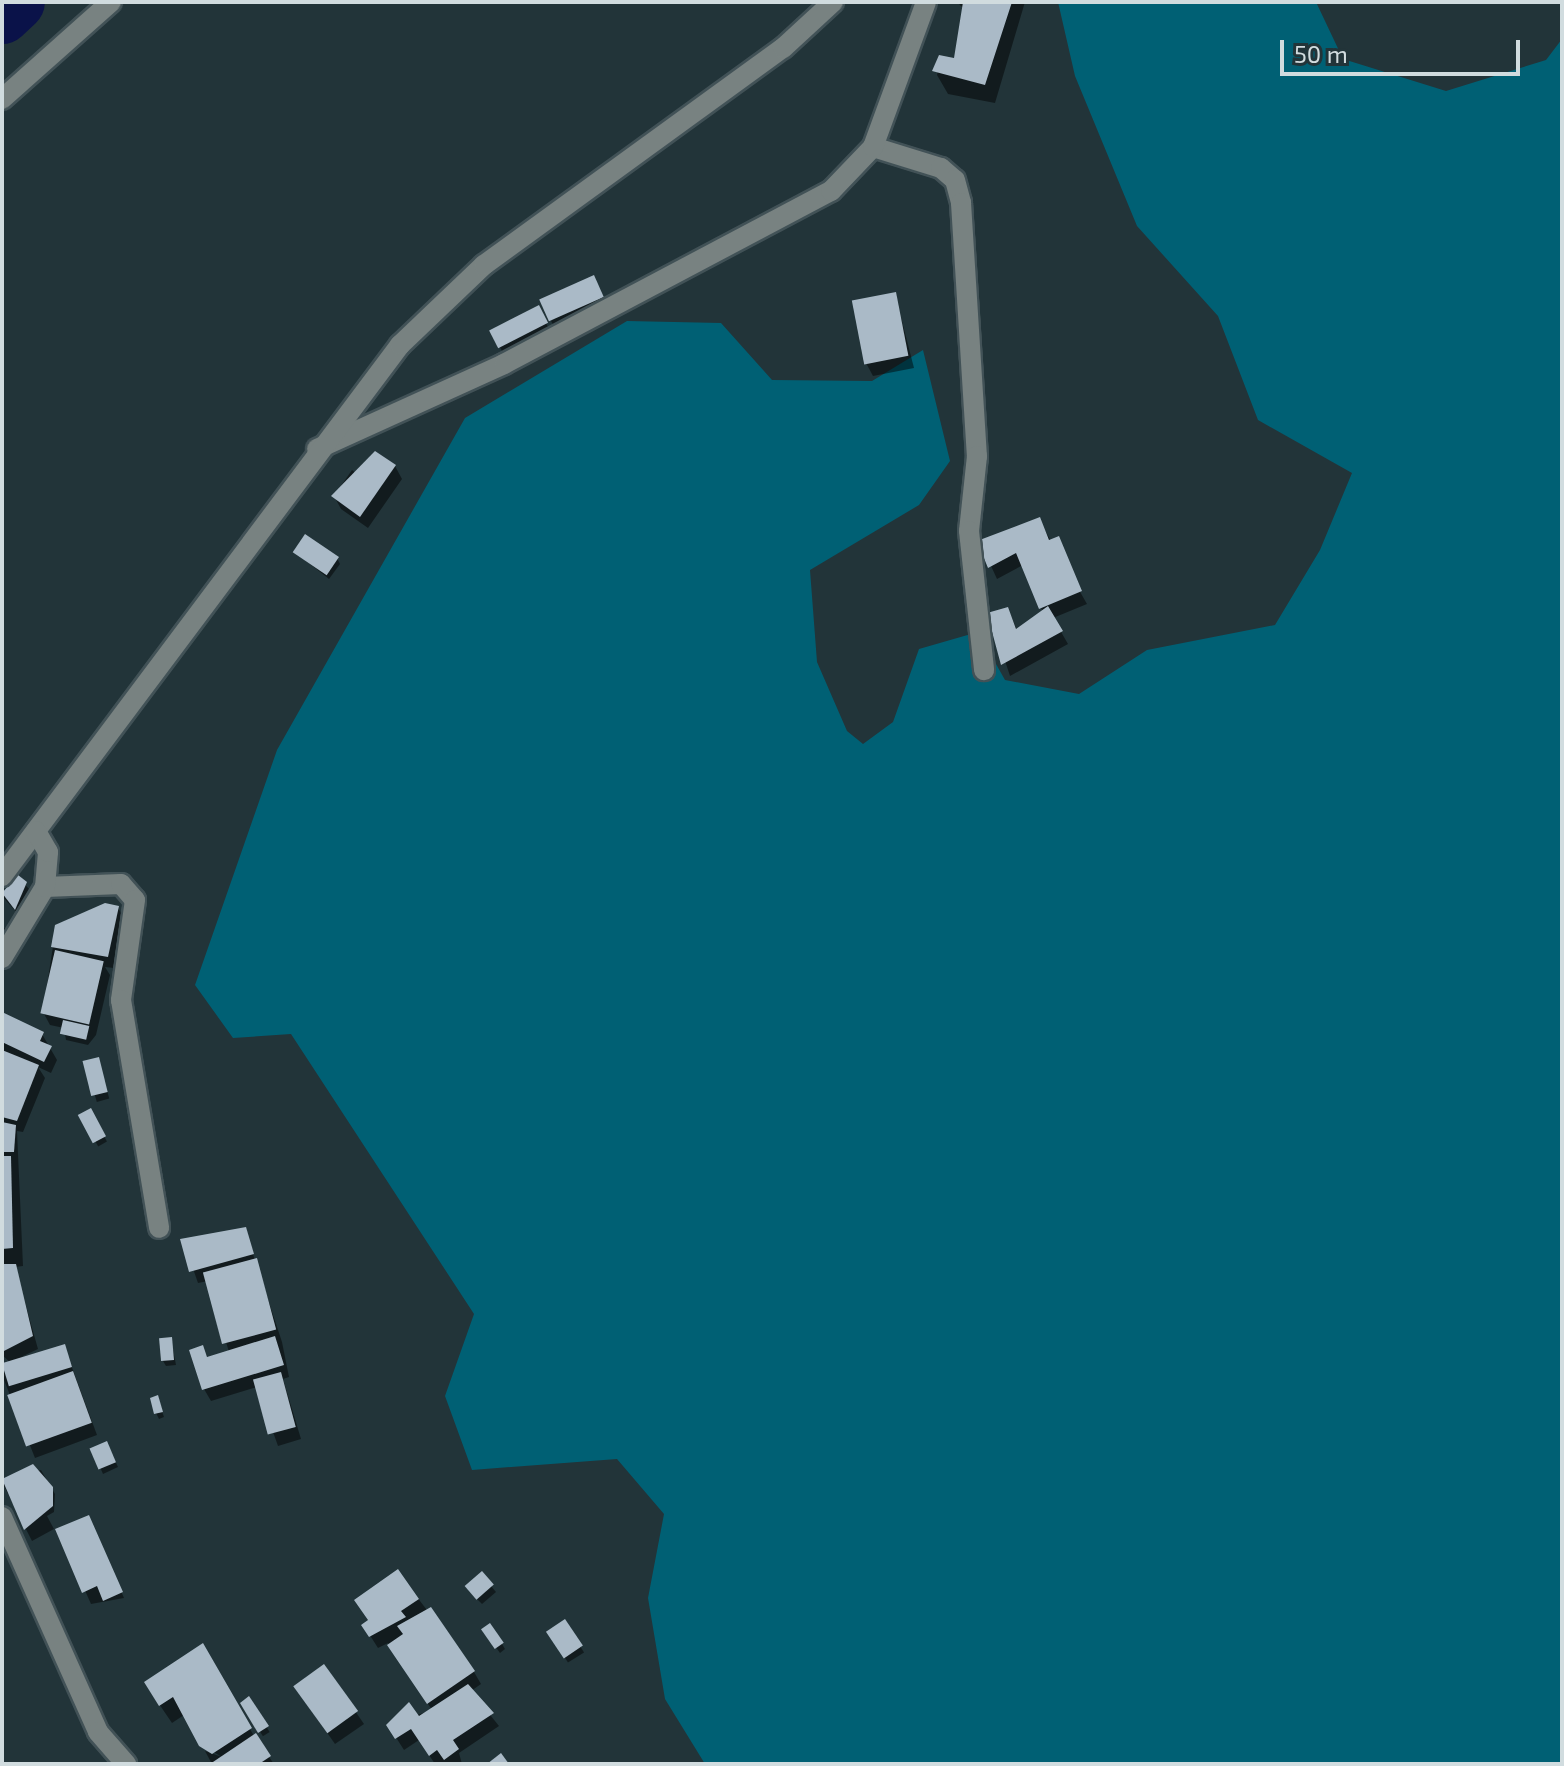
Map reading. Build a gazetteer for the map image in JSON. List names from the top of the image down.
{
  "scale_bar": "50 m"
}
